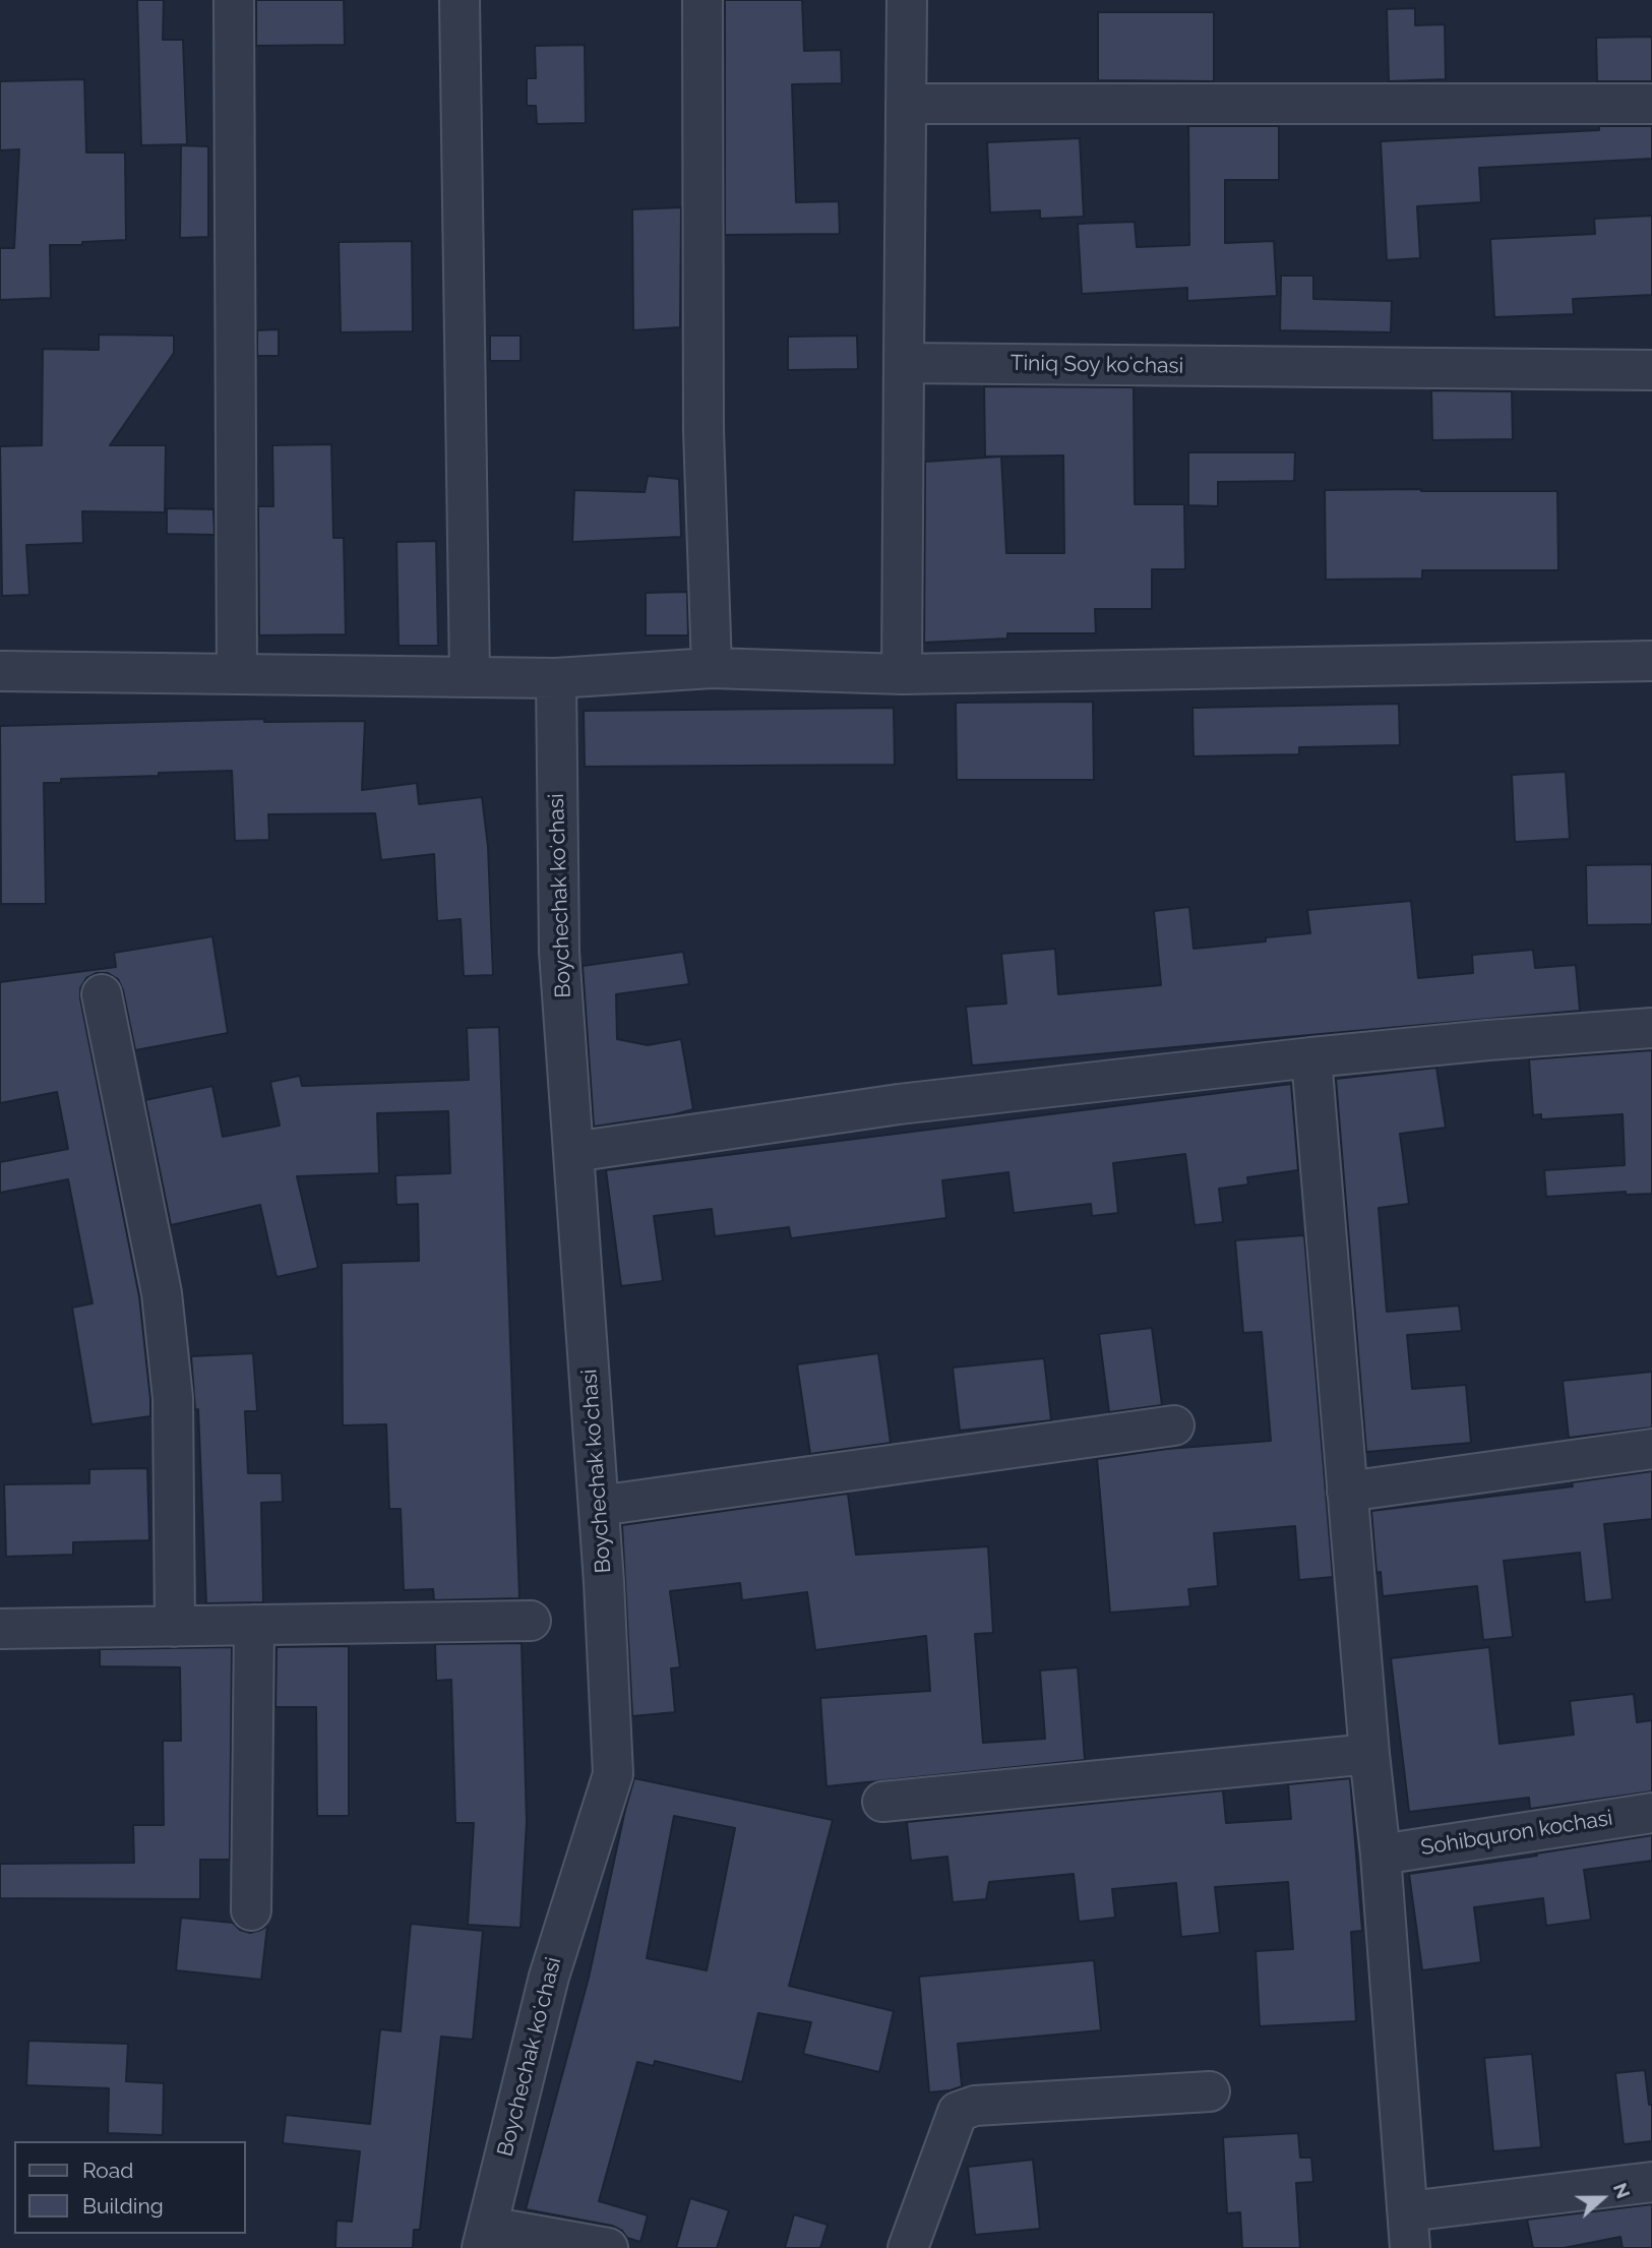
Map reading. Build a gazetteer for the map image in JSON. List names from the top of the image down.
{
  "streets": {
    "street": ["Tiniq Soy koʻchasi", "Boychechak koʻchasi", "Sohibquron kochasi"]
  },
  "legend": ["Road", "Building"],
  "north": "right"
}
